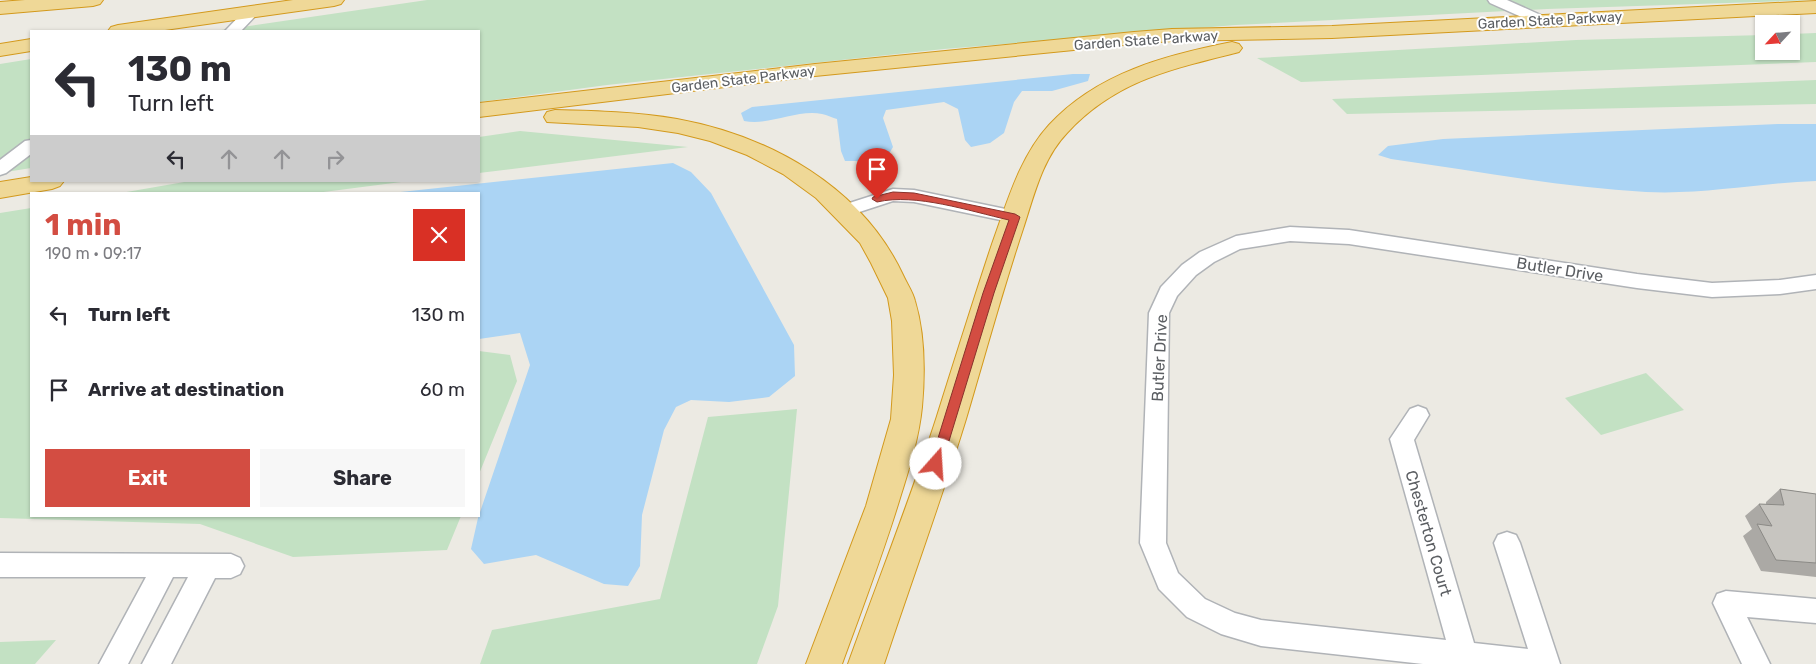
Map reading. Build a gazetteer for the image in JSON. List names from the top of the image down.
{
  "streets": {
    "highway": ["Garden State Parkway"],
    "street": ["Butler Drive", "Chesterton Court"]
  },
  "crossings": [
    ["Butler Drive", "Chesterton Court"]
  ],
  "north": "bottom left",
  "page": {
    "turn": ["130 m", "Turn left"],
    "heading": ["1 min", "190 m · 09:17"],
    "list": [
      {
        "name": "Turn left",
        "value": "130 m"
      },
      {
        "name": "Arrive at destination",
        "value": "60 m"
      }
    ],
    "buttons": ["Exit", "Share"]
  }
}
